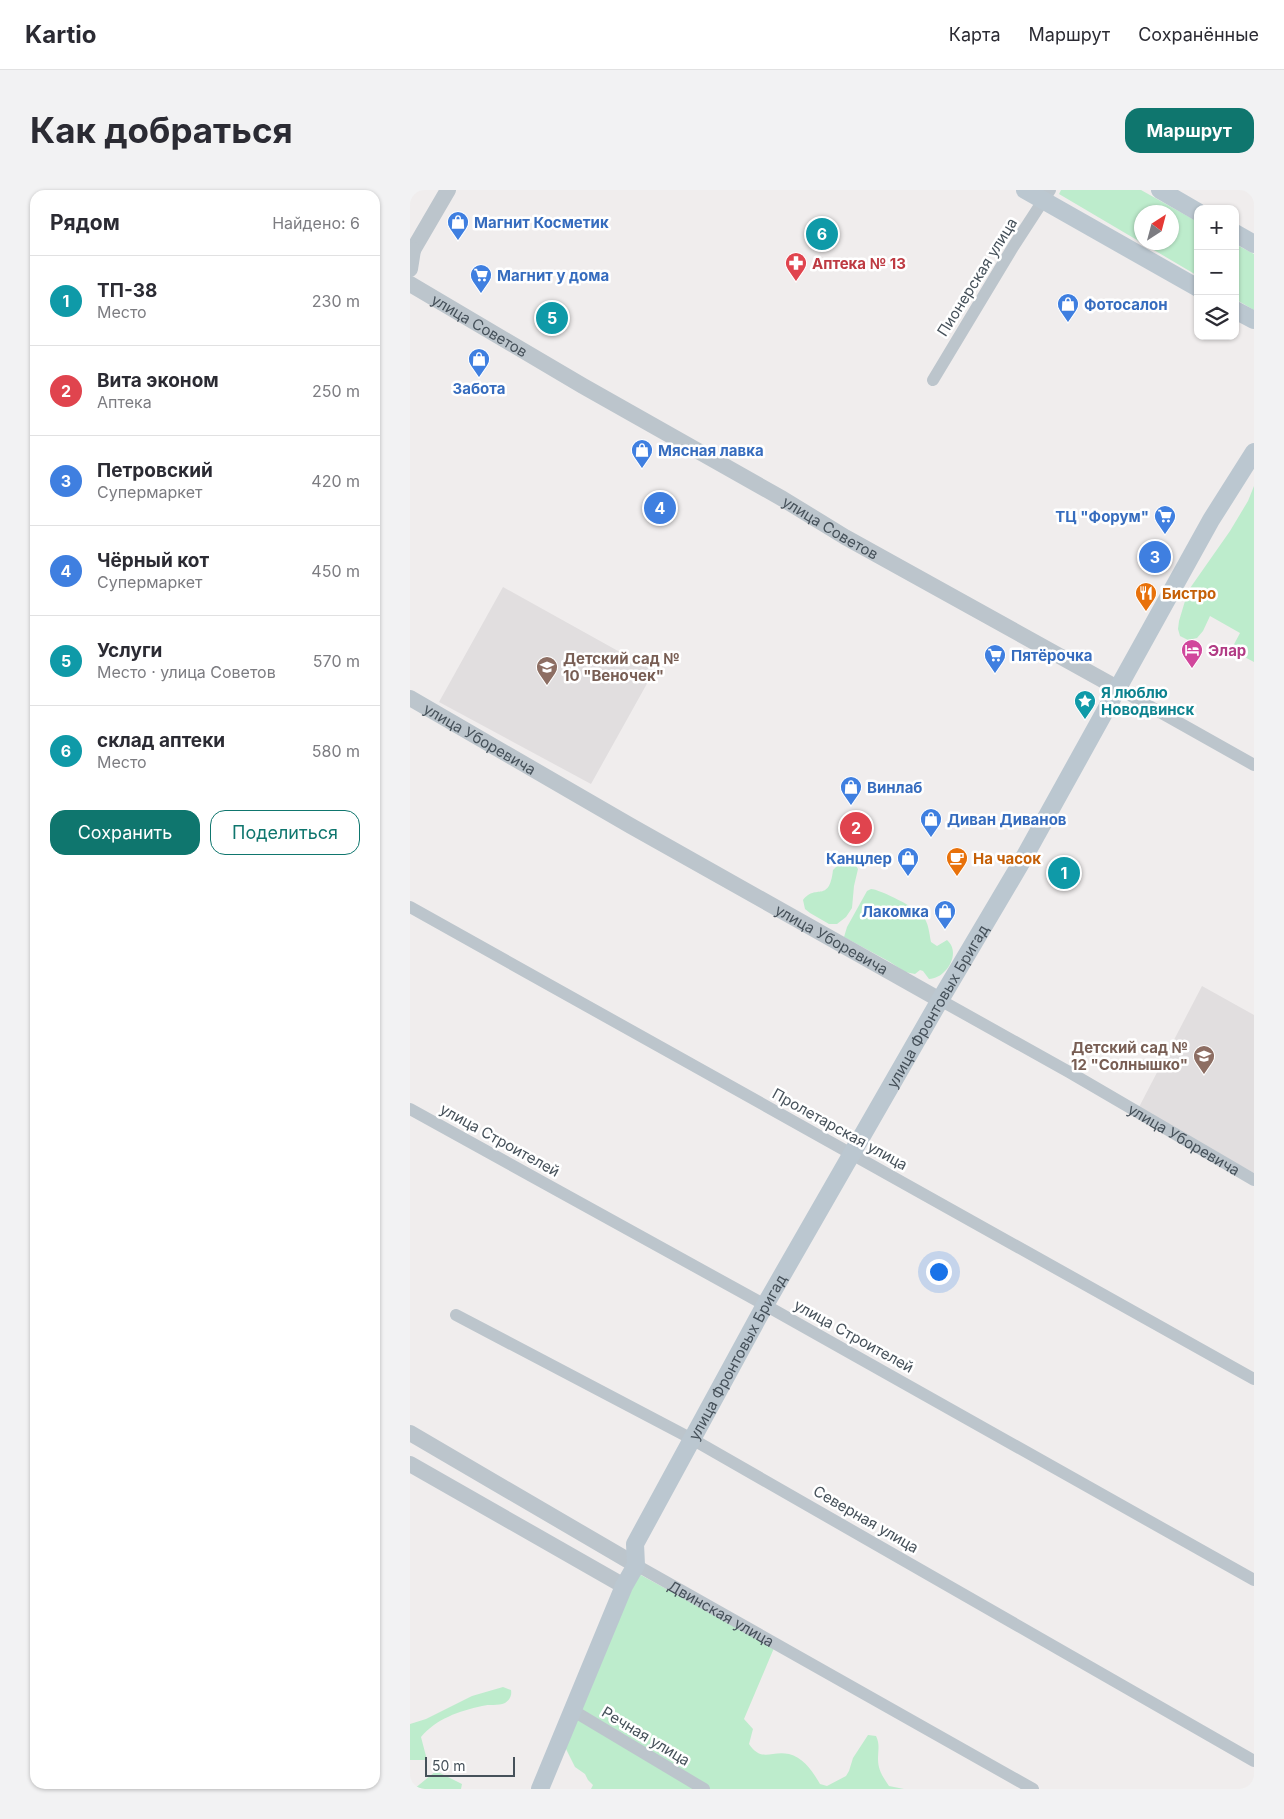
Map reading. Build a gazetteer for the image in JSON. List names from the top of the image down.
{
  "streets": {
    "main road": ["улица Фронтовых Бригад"],
    "street": [
      "Пионерская улица",
      "улица Советов",
      "улица Уборевича",
      "Пролетарская улица",
      "улица Строителей",
      "Северная улица",
      "Двинская улица",
      "Речная улица"
    ]
  },
  "crossings": [
    ["улица Советов", "улица Фронтовых Бригад"],
    ["улица Уборевича", "улица Фронтовых Бригад"],
    ["улица Фронтовых Бригад", "Пролетарская улица"],
    ["улица Фронтовых Бригад", "улица Строителей"],
    ["улица Фронтовых Бригад", "Северная улица"],
    ["улица Фронтовых Бригад", "Двинская улица"]
  ],
  "places": {
    "shop": [
      "Магнит Косметик",
      "Фотосалон",
      "Забота",
      "Мясная лавка",
      "Винлаб",
      "Диван Диванов",
      "Канцлер",
      "Лакомка"
    ],
    "pharmacy": ["Аптека № 13"],
    "supermarket": ["Магнит у дома", "ТЦ \"Форум\"", "Пятёрочка"],
    "restaurant": ["Бистро"],
    "hotel": ["Элар"],
    "school or university": ["Детский сад № 10 \"Веночек\"", "Детский сад № 12 \"Солнышко\""],
    "place": ["Я люблю Новодвинск"],
    "cafe": ["На часок"]
  },
  "scale_bar": "50 m",
  "north": "top right",
  "page": {
    "header": "Kartio",
    "nav": ["Карта", "Маршрут", "Сохранённые"],
    "buttons": [
      "Маршрут",
      ["Сохранить", "Поделиться"]
    ],
    "title": "Как добраться",
    "heading": ["Рядом", "Найдено: 6"],
    "map_buttons": ["+", "−"],
    "pins": [
      "6",
      "5",
      "4",
      "3",
      "2",
      "1"
    ],
    "list": [
      {
        "mark": "1",
        "name": "ТП-38",
        "note": "Место",
        "value": "230 m"
      },
      {
        "mark": "2",
        "name": "Вита эконом",
        "note": "Аптека",
        "value": "250 m"
      },
      {
        "mark": "3",
        "name": "Петровский",
        "note": "Супермаркет",
        "value": "420 m"
      },
      {
        "mark": "4",
        "name": "Чёрный кот",
        "note": "Супермаркет",
        "value": "450 m"
      },
      {
        "mark": "5",
        "name": "Услуги",
        "note": "Место · улица Советов",
        "value": "570 m"
      },
      {
        "mark": "6",
        "name": "склад аптеки",
        "note": "Место",
        "value": "580 m"
      }
    ],
    "scale": "50 m"
  }
}
